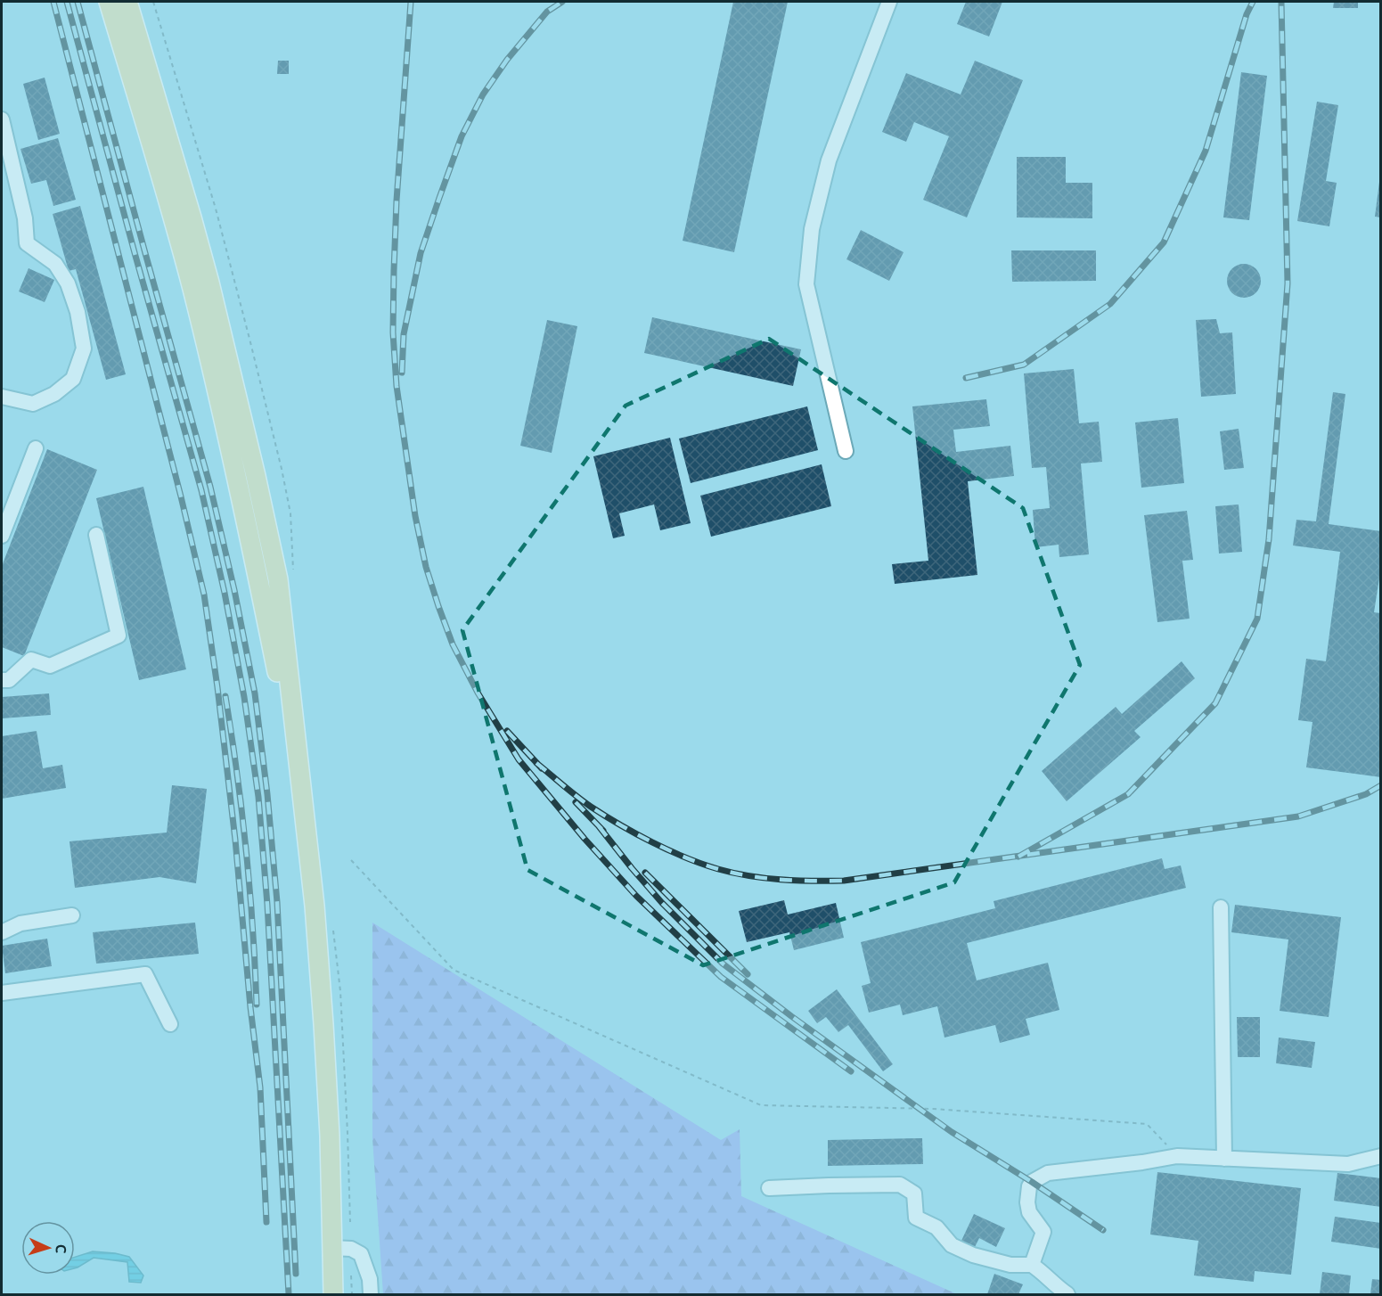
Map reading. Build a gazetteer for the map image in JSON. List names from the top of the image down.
{
  "north": "right"
}
